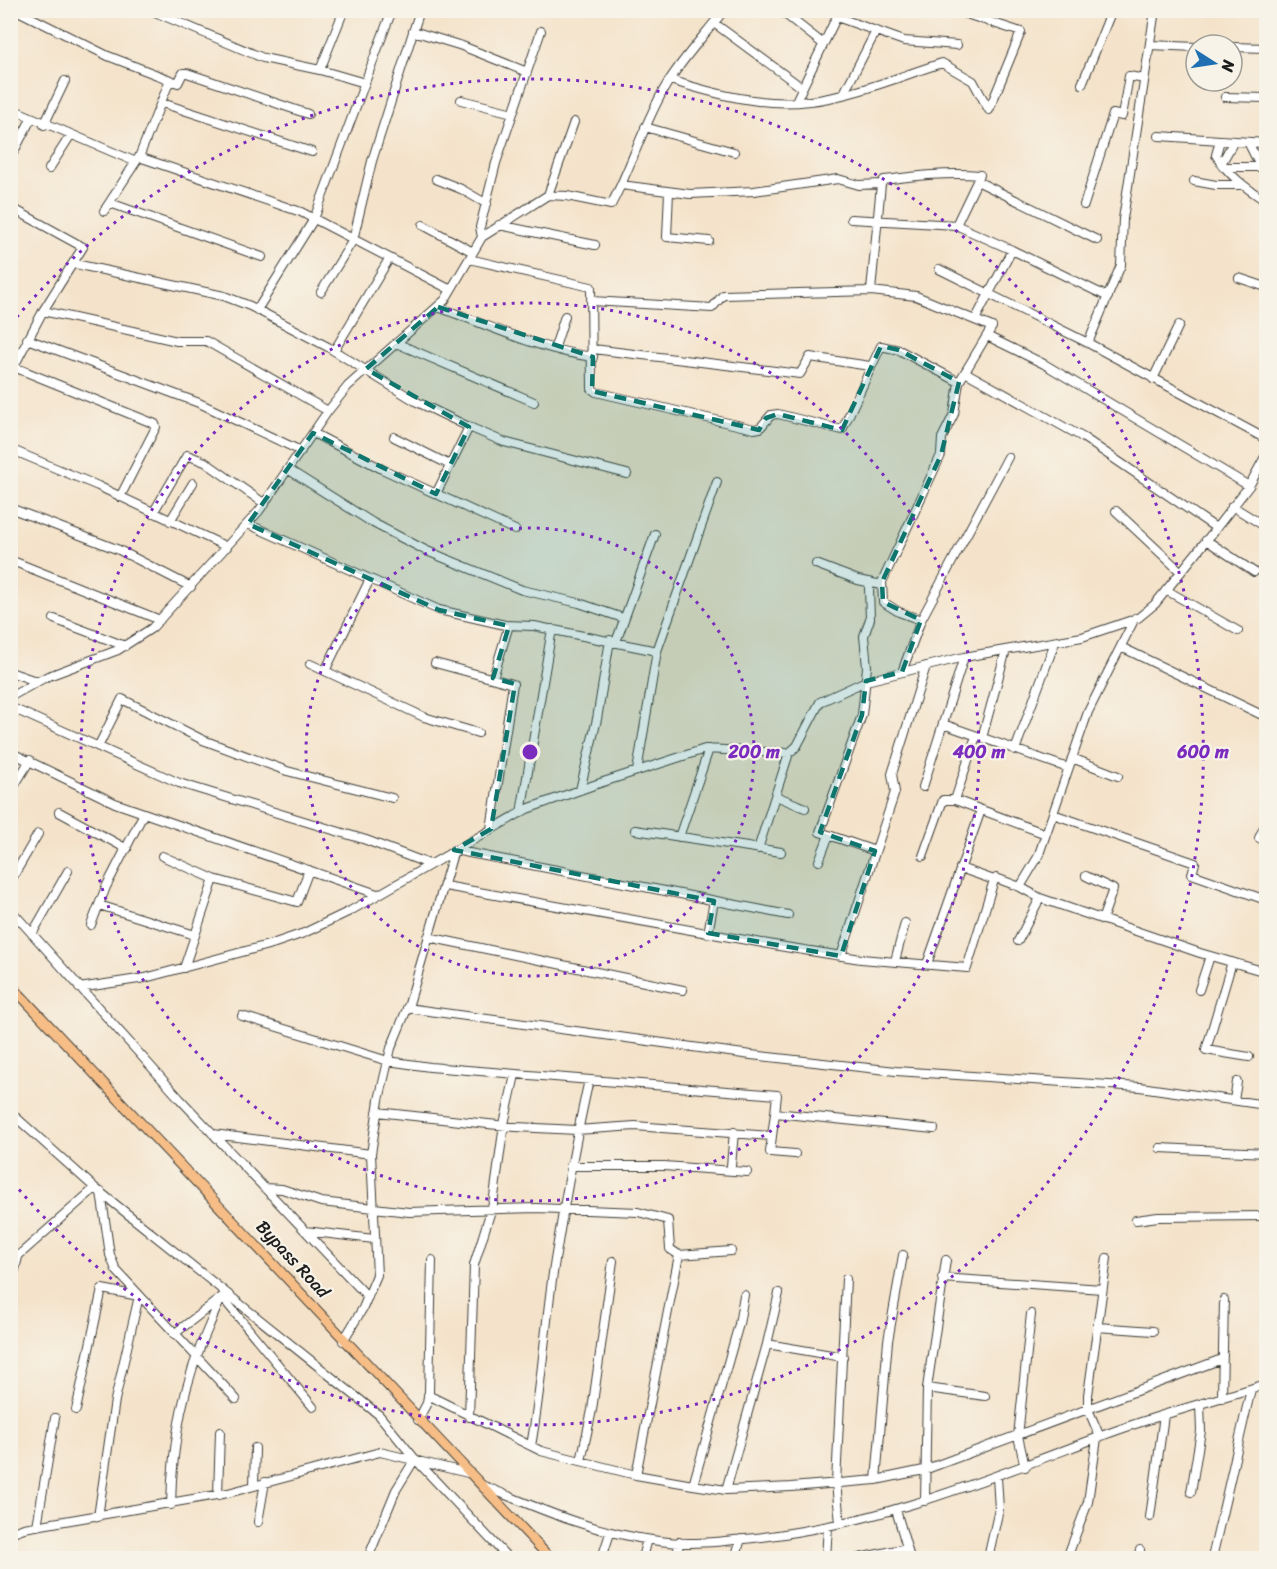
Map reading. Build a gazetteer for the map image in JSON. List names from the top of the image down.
{
  "streets": {
    "main road": ["Bypass Road"]
  },
  "north": "right",
  "rings": ["200 m", "400 m", "600 m"]
}
